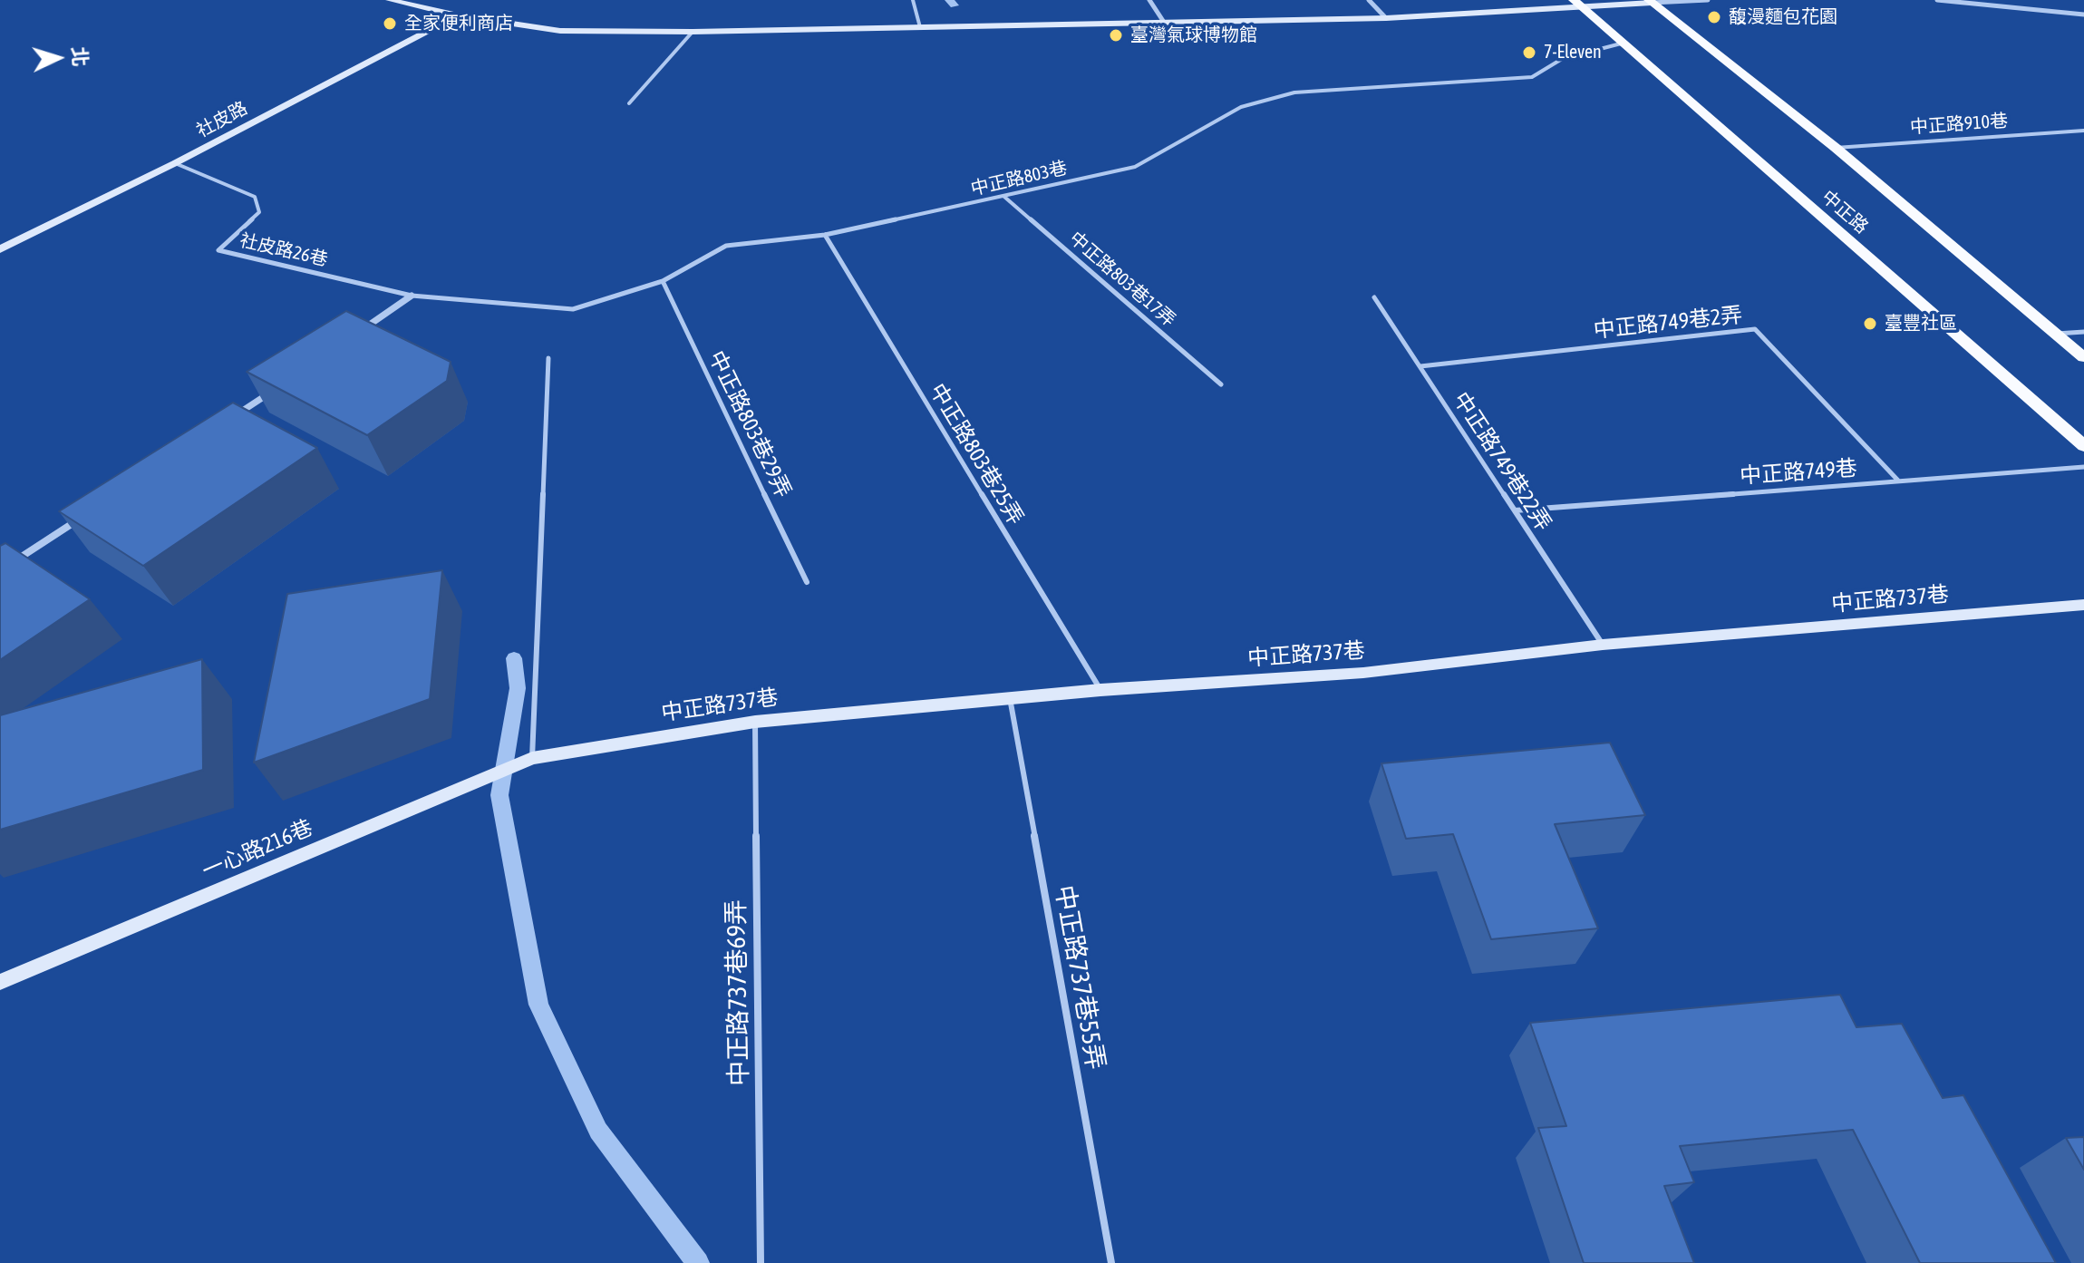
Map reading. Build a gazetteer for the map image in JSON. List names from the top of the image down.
{
  "streets": {
    "main road": ["中正路"],
    "street": ["社皮路", "中正路737巷", "一心路216巷"],
    "lane": [
      "中正路910巷",
      "中正路803巷",
      "社皮路26巷",
      "中正路803巷17弄",
      "中正路749巷2弄",
      "中正路803巷29弄",
      "中正路803巷25弄",
      "中正路749巷22弄",
      "中正路749巷",
      "中正路737巷55弄",
      "中正路737巷69弄"
    ]
  },
  "crossings": [
    ["社皮路", "社皮路26巷"],
    ["中正路910巷", "中正路"],
    ["中正路803巷", "中正路"],
    ["中正路803巷", "社皮路26巷"],
    ["中正路803巷", "中正路803巷17弄"],
    ["中正路803巷", "中正路803巷29弄"],
    ["中正路803巷", "中正路803巷25弄"],
    ["中正路749巷2弄", "中正路749巷22弄"],
    ["中正路749巷2弄", "中正路749巷"],
    ["中正路803巷25弄", "中正路737巷"],
    ["中正路749巷22弄", "中正路749巷"],
    ["中正路749巷22弄", "中正路737巷"],
    ["中正路737巷", "一心路216巷"],
    ["中正路737巷", "中正路737巷55弄"],
    ["中正路737巷", "中正路737巷69弄"]
  ],
  "places": [
    "馥漫麵包花園",
    "全家便利商店",
    "臺灣氣球博物館",
    "7-Eleven",
    "臺豐社區"
  ],
  "north": "right"
}
